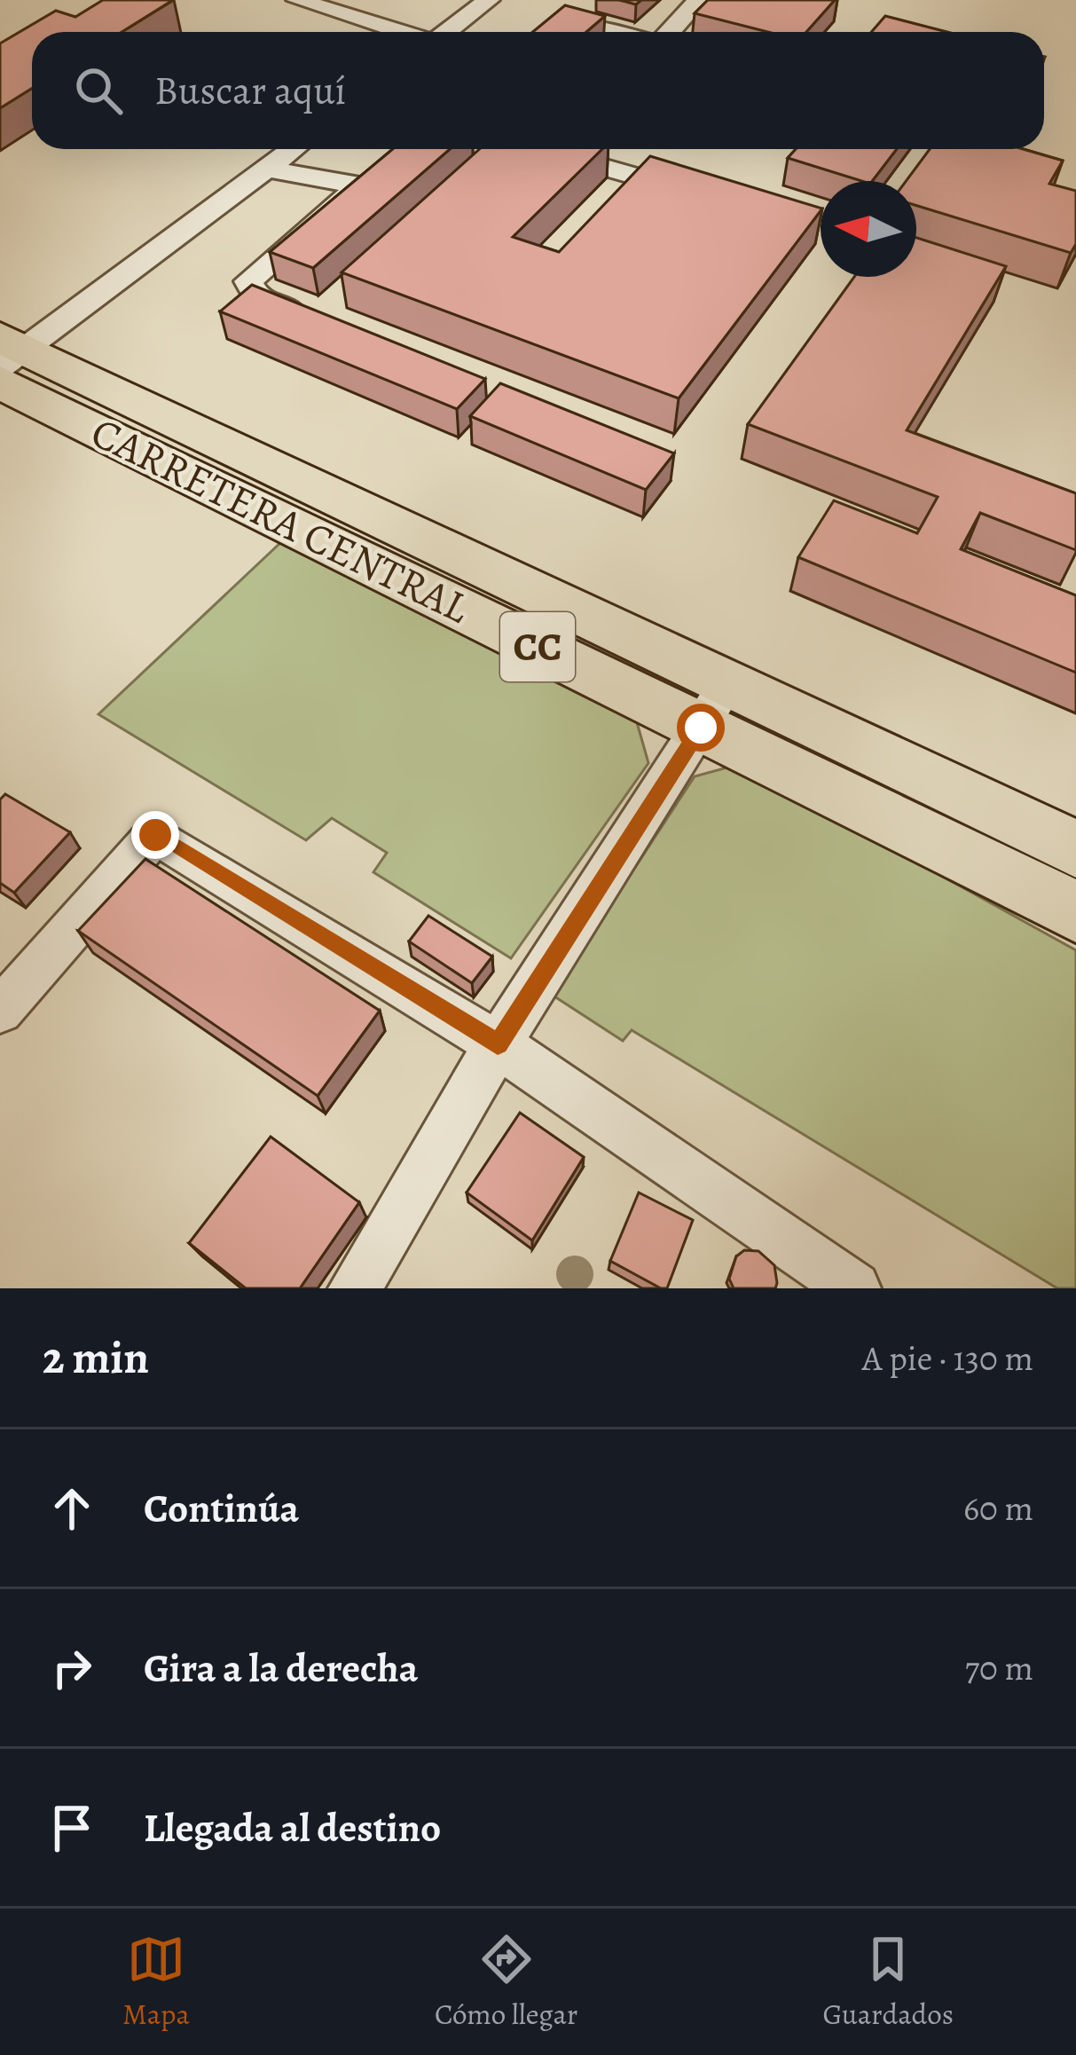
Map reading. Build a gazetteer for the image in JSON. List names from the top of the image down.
{
  "streets": {
    "highway": ["CARRETERA CENTRAL", "CC"]
  },
  "north": "left",
  "page": {
    "search": "Buscar aquí",
    "heading": ["2 min", "A pie · 130 m"],
    "list": [
      ["Continúa", "60 m"],
      ["Gira a la derecha", "70 m"],
      "Llegada al destino"
    ],
    "nav": ["Mapa", "Cómo llegar", "Guardados"]
  }
}
